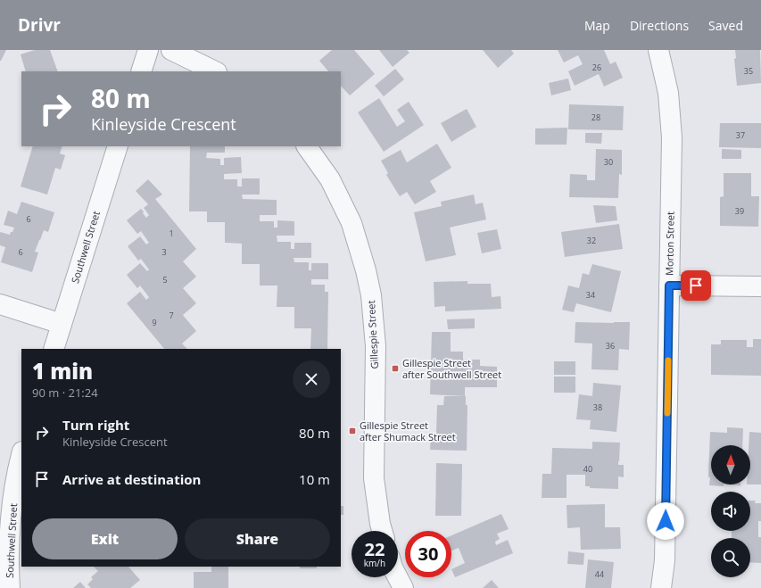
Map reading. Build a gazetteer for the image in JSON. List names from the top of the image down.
{
  "streets": {
    "street": ["Morton Street", "Southwell Street", "Gillespie Street"]
  },
  "places": {
    "transit": ["Gillespie Street after Southwell Street", "Gillespie Street after Shumack Street"]
  },
  "house_numbers": [
    "26",
    "35",
    "28",
    "37",
    "30",
    "39",
    "6",
    "1",
    "32",
    "6",
    "3",
    "5",
    "34",
    "7",
    "9",
    "36",
    "38",
    "40",
    "44"
  ],
  "north": "top",
  "page": {
    "header": "Drivr",
    "nav": ["Map", "Directions", "Saved"],
    "turn": ["80 m", "Kinleyside Crescent"],
    "heading": ["1 min", "90 m · 21:24"],
    "list": [
      {
        "name": "Turn right",
        "note": "Kinleyside Crescent",
        "value": "80 m"
      },
      {
        "name": "Arrive at destination",
        "value": "10 m"
      }
    ],
    "buttons": ["Exit", "Share"],
    "speed": "22 km/h",
    "limit": "30"
  }
}
